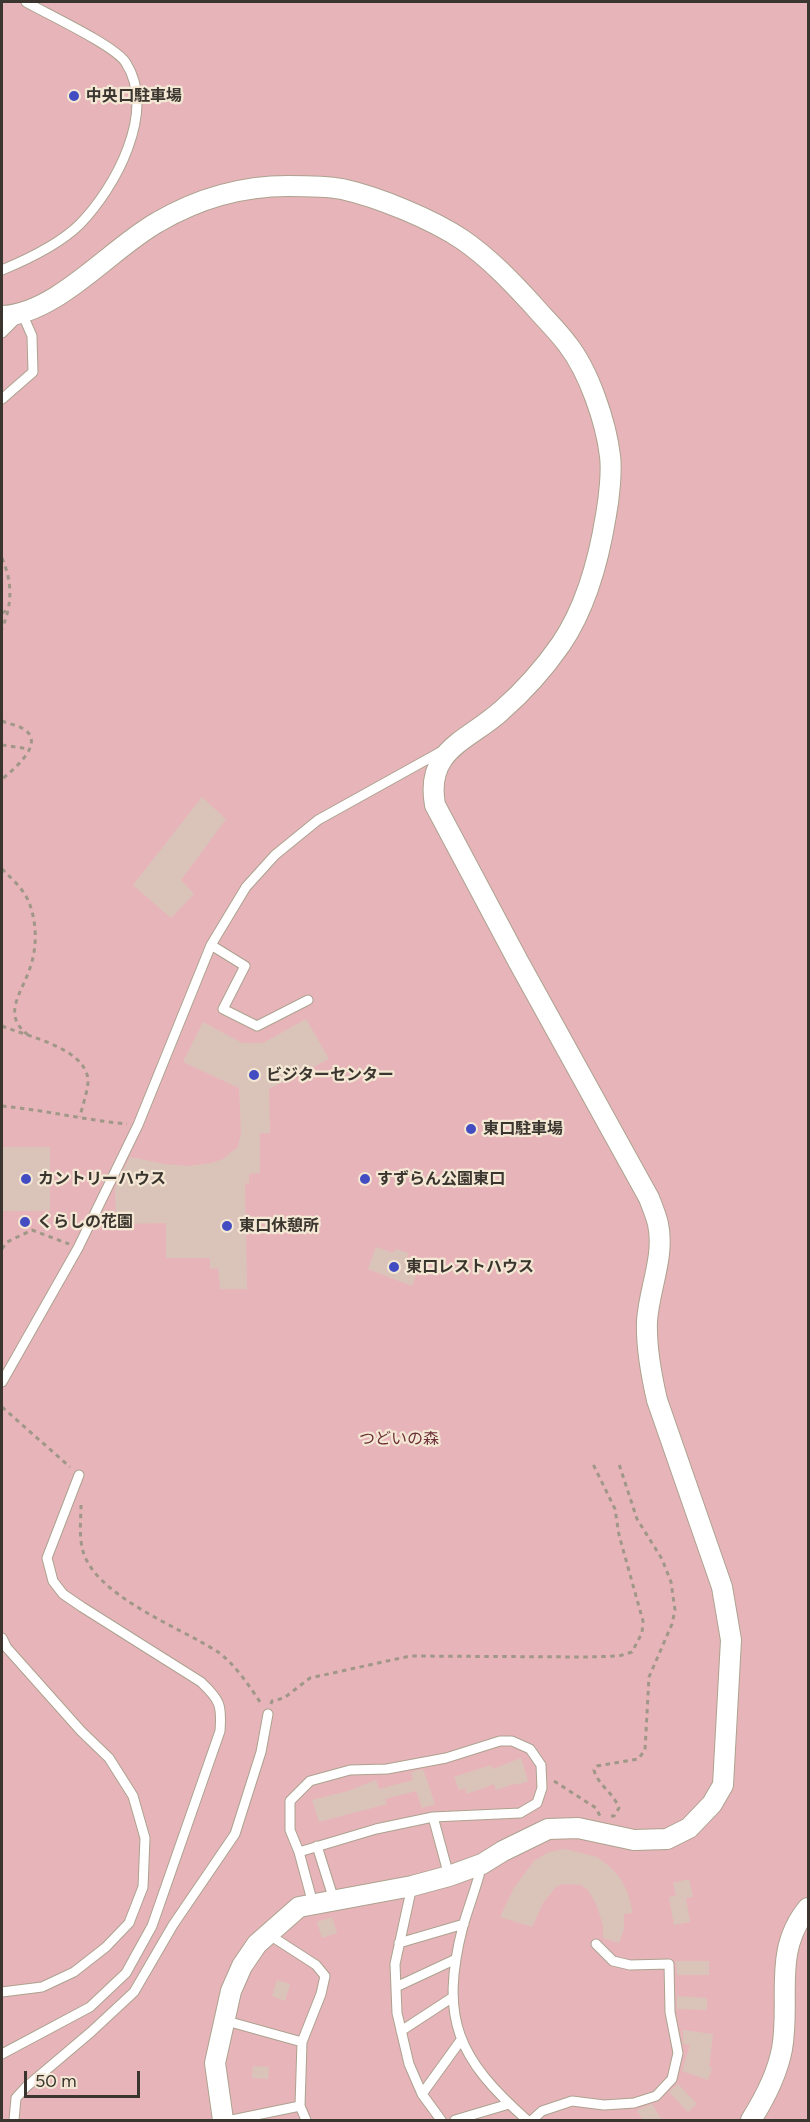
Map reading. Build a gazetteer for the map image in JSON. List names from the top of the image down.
{
  "parks": ["つどいの森"],
  "places": [
    "中央口駐車場",
    "ビジターセンター",
    "東口駐車場",
    "カントリーハウス",
    "すずらん公園東口",
    "くらしの花園",
    "東口休憩所",
    "東口レストハウス"
  ],
  "scale_bar": "50 m"
}
